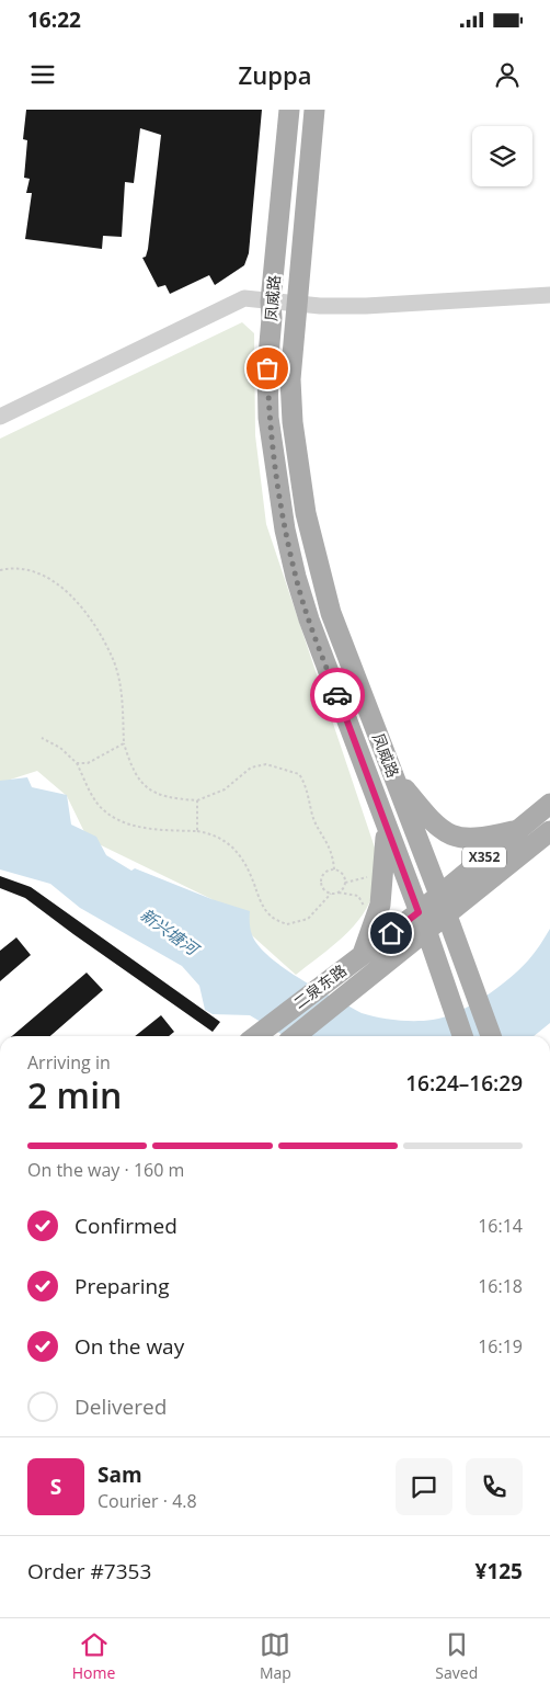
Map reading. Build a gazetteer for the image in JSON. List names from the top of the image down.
{
  "streets": {
    "main road": ["凤威路", "X352", "二泉东路"]
  },
  "crossings": [
    ["凤威路", "X352"],
    ["凤威路", "二泉东路"],
    ["X352", "二泉东路"]
  ],
  "water": ["新兴塘河"],
  "page": {
    "status": "16:22",
    "header": "Zuppa",
    "heading": ["2 min", "Arriving in", "16:24–16:29"],
    "panel": [
      "Sam",
      "Courier · 4.8",
      "Order #7353",
      "¥125"
    ],
    "bar": "On the way · 160 m",
    "list": [
      ["Confirmed", "16:14"],
      ["Preparing", "16:18"],
      ["On the way", "16:19"],
      "Delivered"
    ],
    "round": "S",
    "tabs": ["Home", "Map", "Saved"]
  }
}
